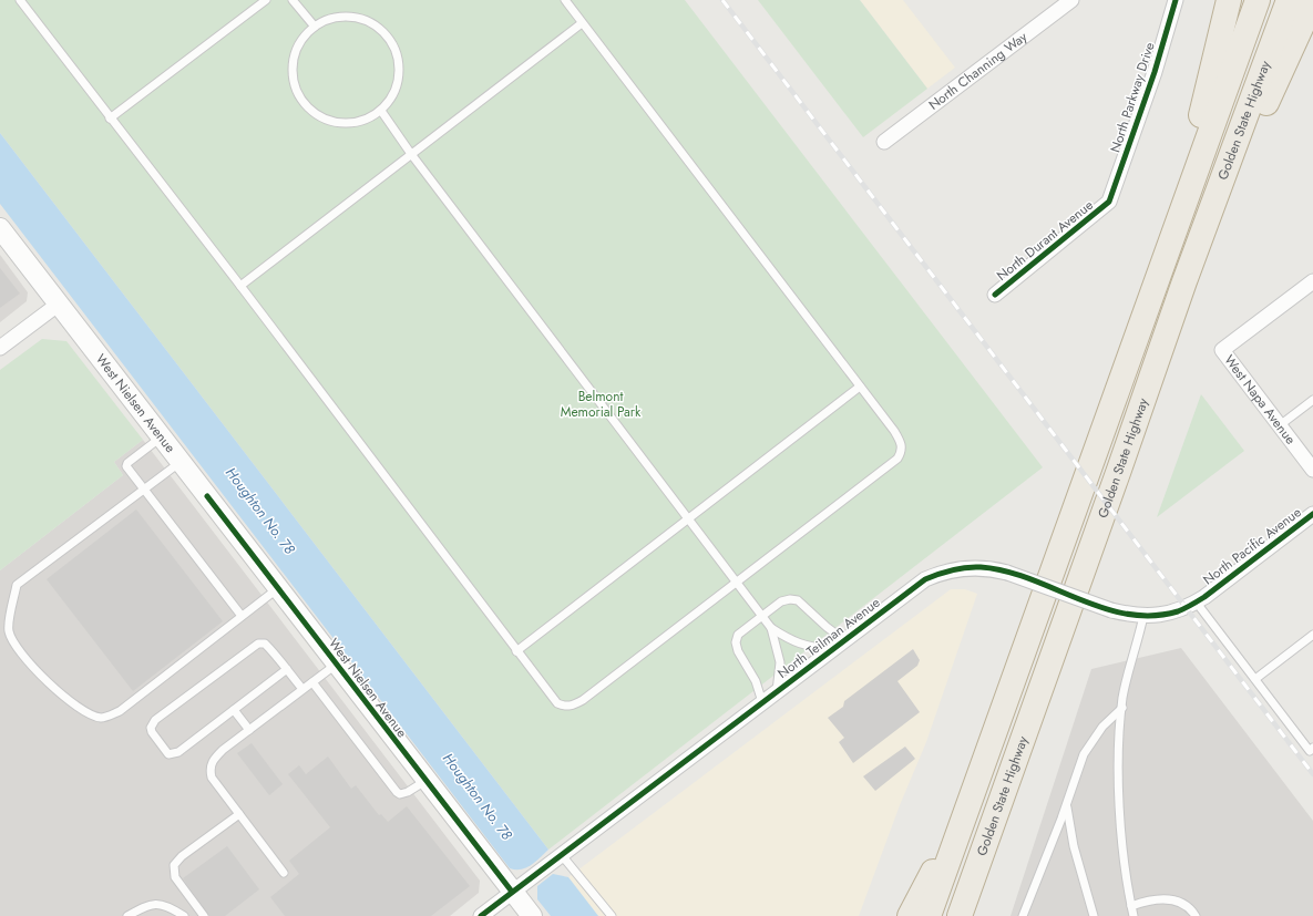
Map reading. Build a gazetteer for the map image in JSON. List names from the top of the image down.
{
  "streets": {
    "highway": ["Golden State Highway"],
    "street": [
      "North Channing Way",
      "North Parkway Drive",
      "North Durant Avenue",
      "West Napa Avenue",
      "West Nielsen Avenue",
      "North Pacific Avenue",
      "North Teilman Avenue"
    ]
  },
  "crossings": [
    ["North Parkway Drive", "North Durant Avenue"],
    ["West Nielsen Avenue", "North Teilman Avenue"],
    ["North Pacific Avenue", "North Teilman Avenue"]
  ],
  "water": ["Houghton No. 78"],
  "parks": ["Belmont Memorial Park"]
}
